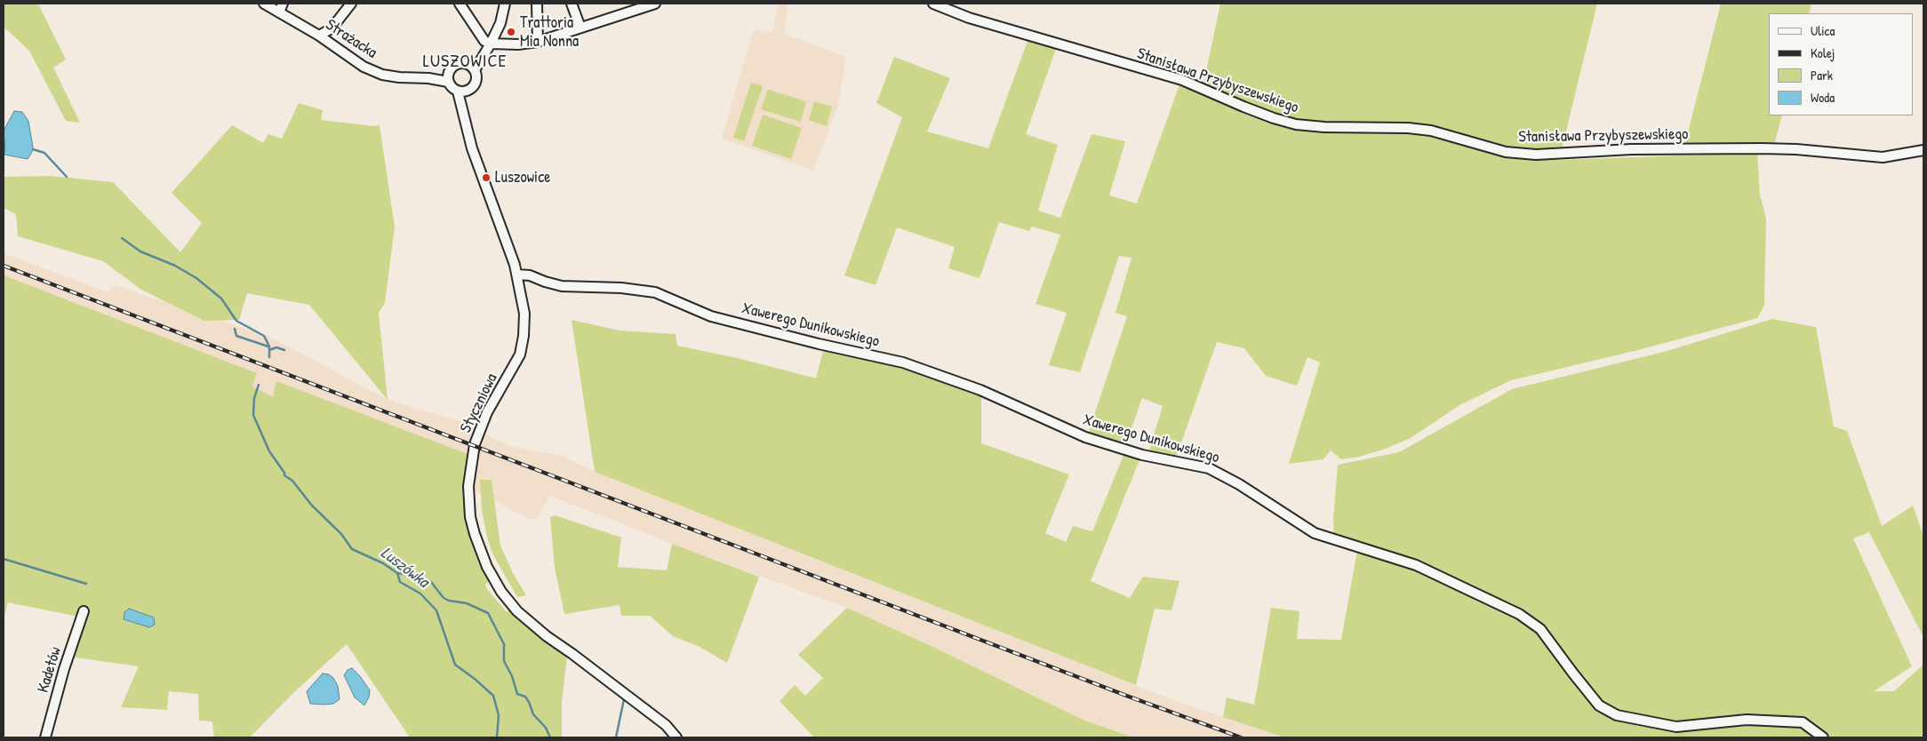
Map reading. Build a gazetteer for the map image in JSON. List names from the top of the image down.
{
  "streets": {
    "street": [
      "Strażacka",
      "Stanisława Przybyszewskiego",
      "Xawerego Dunikowskiego",
      "Styczniowa",
      "Kadetów"
    ]
  },
  "crossings": [
    ["Strażacka", "Styczniowa"],
    ["Xawerego Dunikowskiego", "Styczniowa"]
  ],
  "districts": ["LUSZOWICE"],
  "water": ["Luszówka"],
  "places": ["Trattoria Mia Nonna", "Luszowice"],
  "legend": [
    "Ulica",
    "Kolej",
    "Park",
    "Woda"
  ]
}
